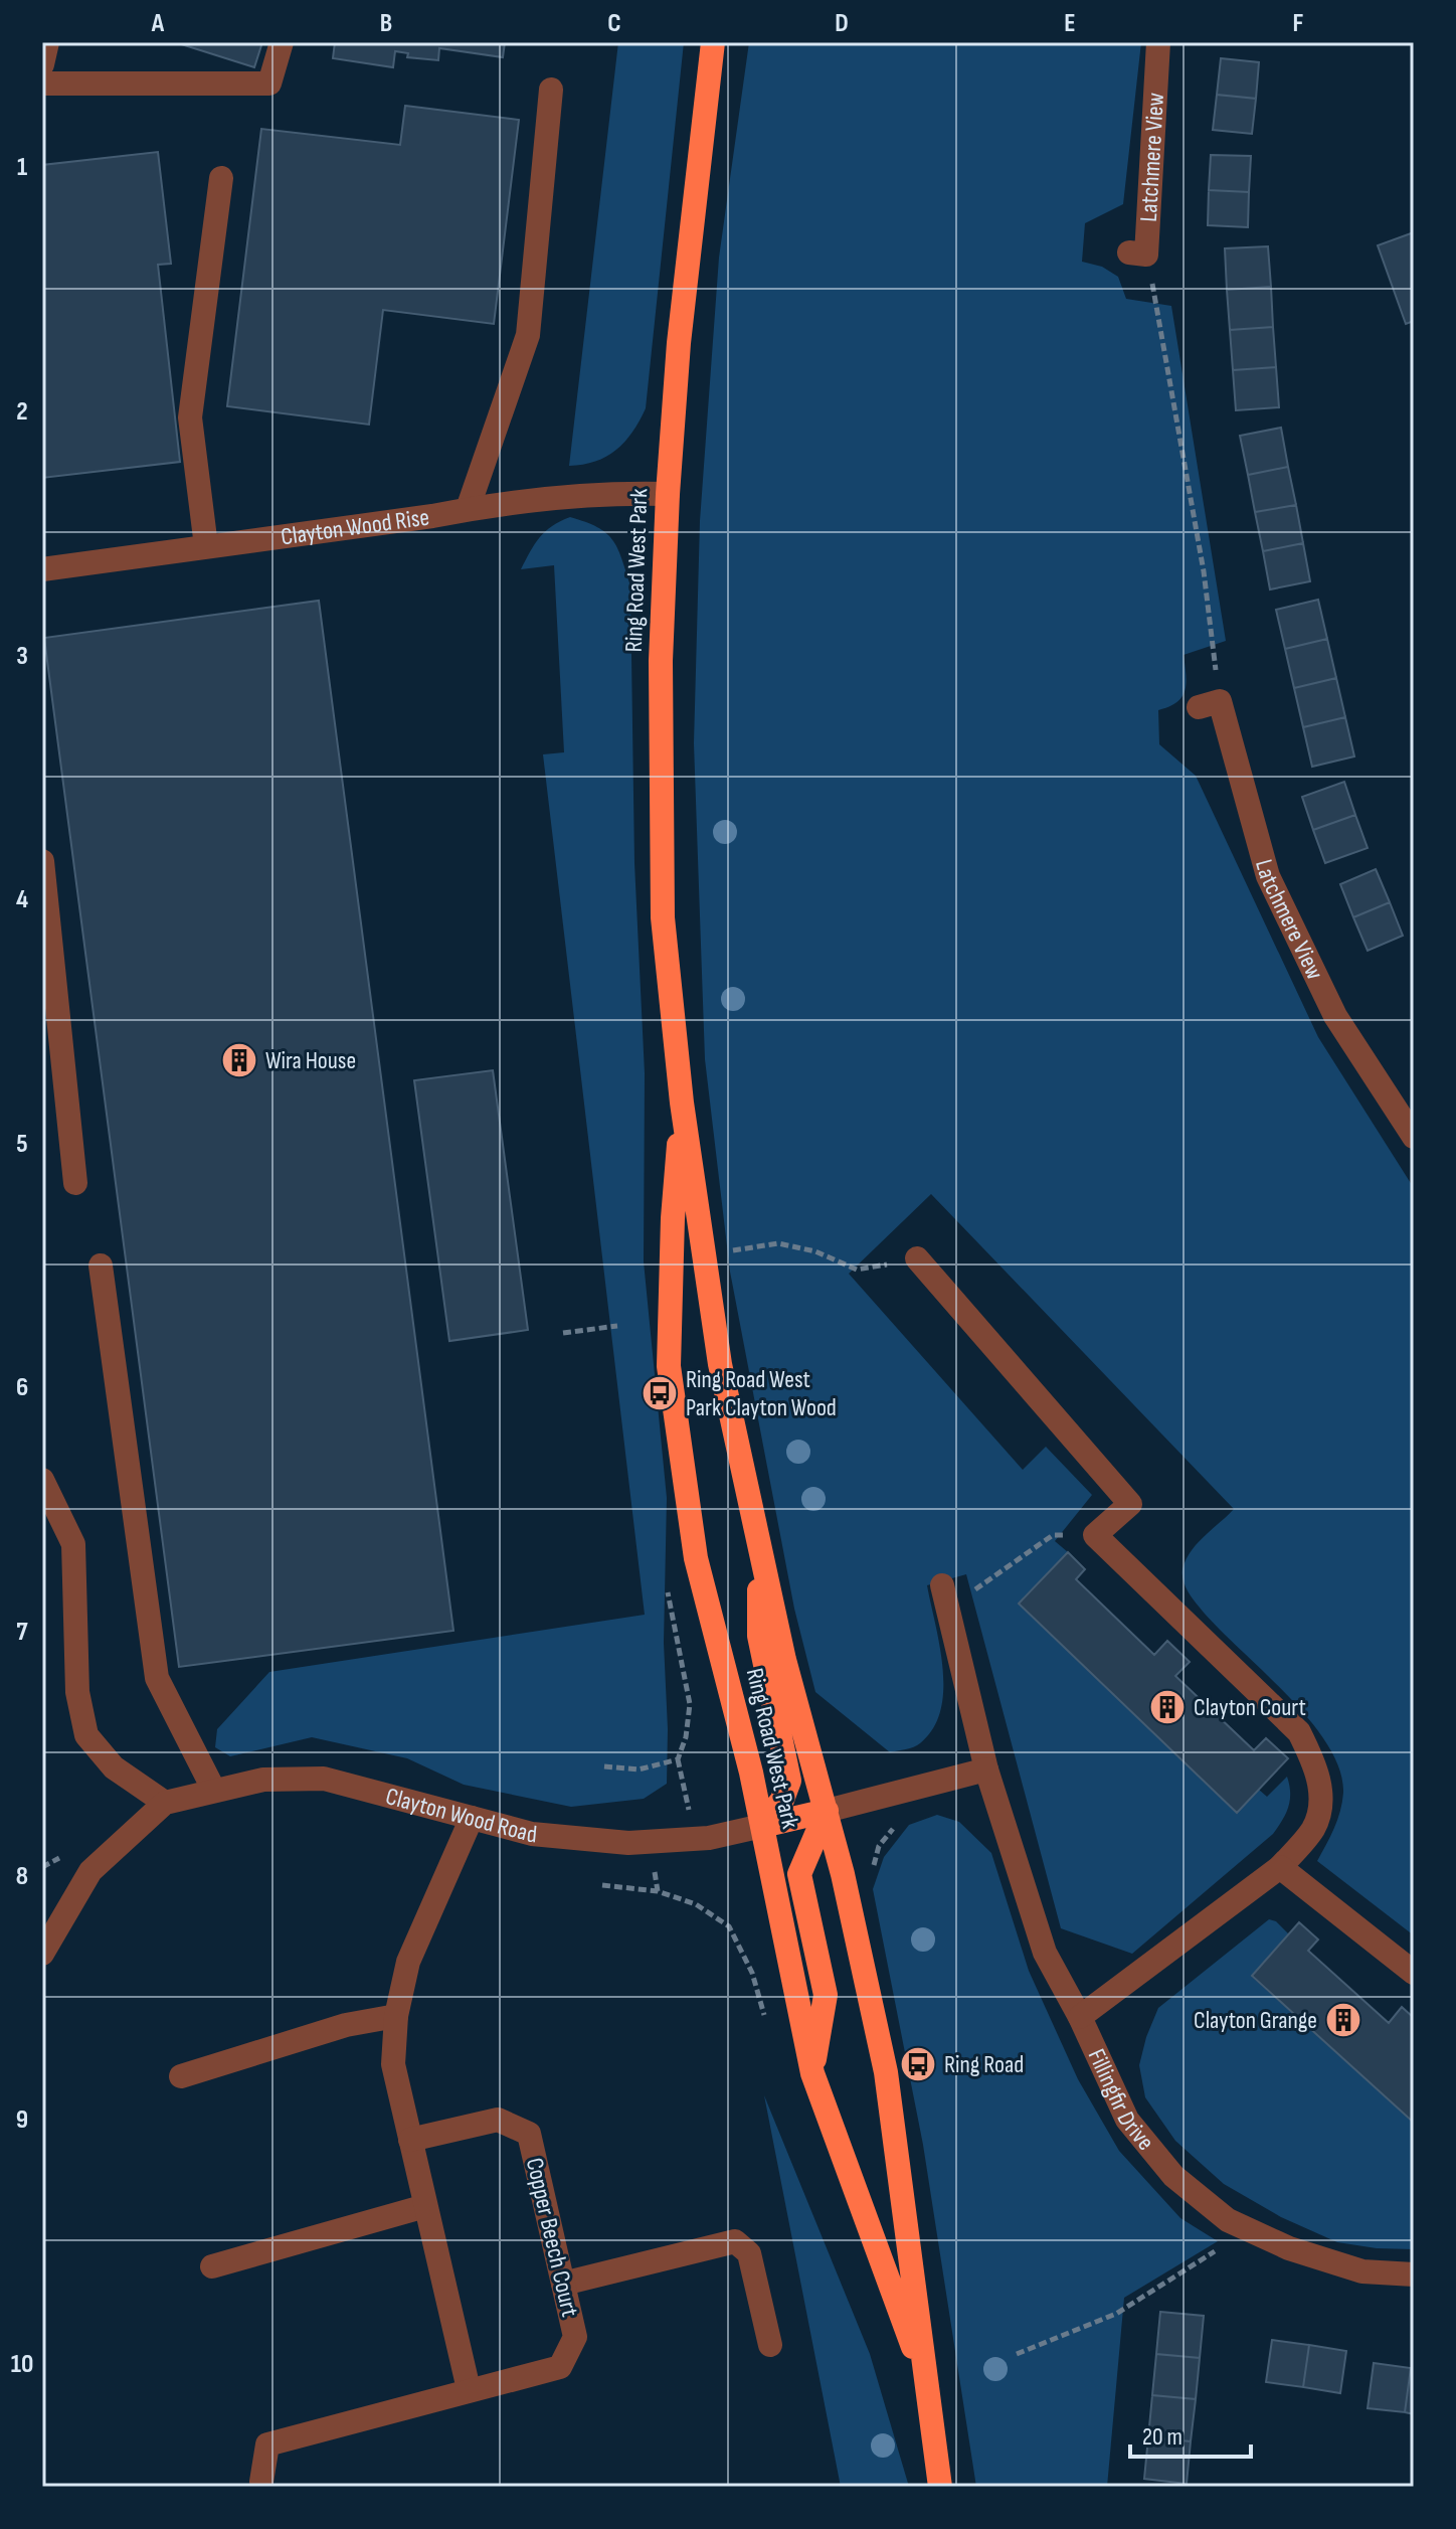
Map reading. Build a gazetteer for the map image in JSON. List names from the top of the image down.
{
  "streets": {
    "highway": ["Ring Road West Park"],
    "street": [
      "Latchmere View",
      "Clayton Wood Rise",
      "Clayton Wood Road",
      "Fillingfir Drive",
      "Copper Beech Court"
    ]
  },
  "crossings": [
    ["Clayton Wood Rise", "Ring Road West Park"],
    ["Ring Road West Park", "Clayton Wood Road"]
  ],
  "places": {
    "building": ["Wira House", "Clayton Court", "Clayton Grange"],
    "bus stop": ["Ring Road West Park Clayton Wood", "Ring Road"]
  },
  "scale_bar": "20 m",
  "grid": {
    "columns": [
      "A",
      "B",
      "C",
      "D",
      "E",
      "F"
    ],
    "rows": [
      "1",
      "2",
      "3",
      "4",
      "5",
      "6",
      "7",
      "8",
      "9",
      "10"
    ]
  }
}
